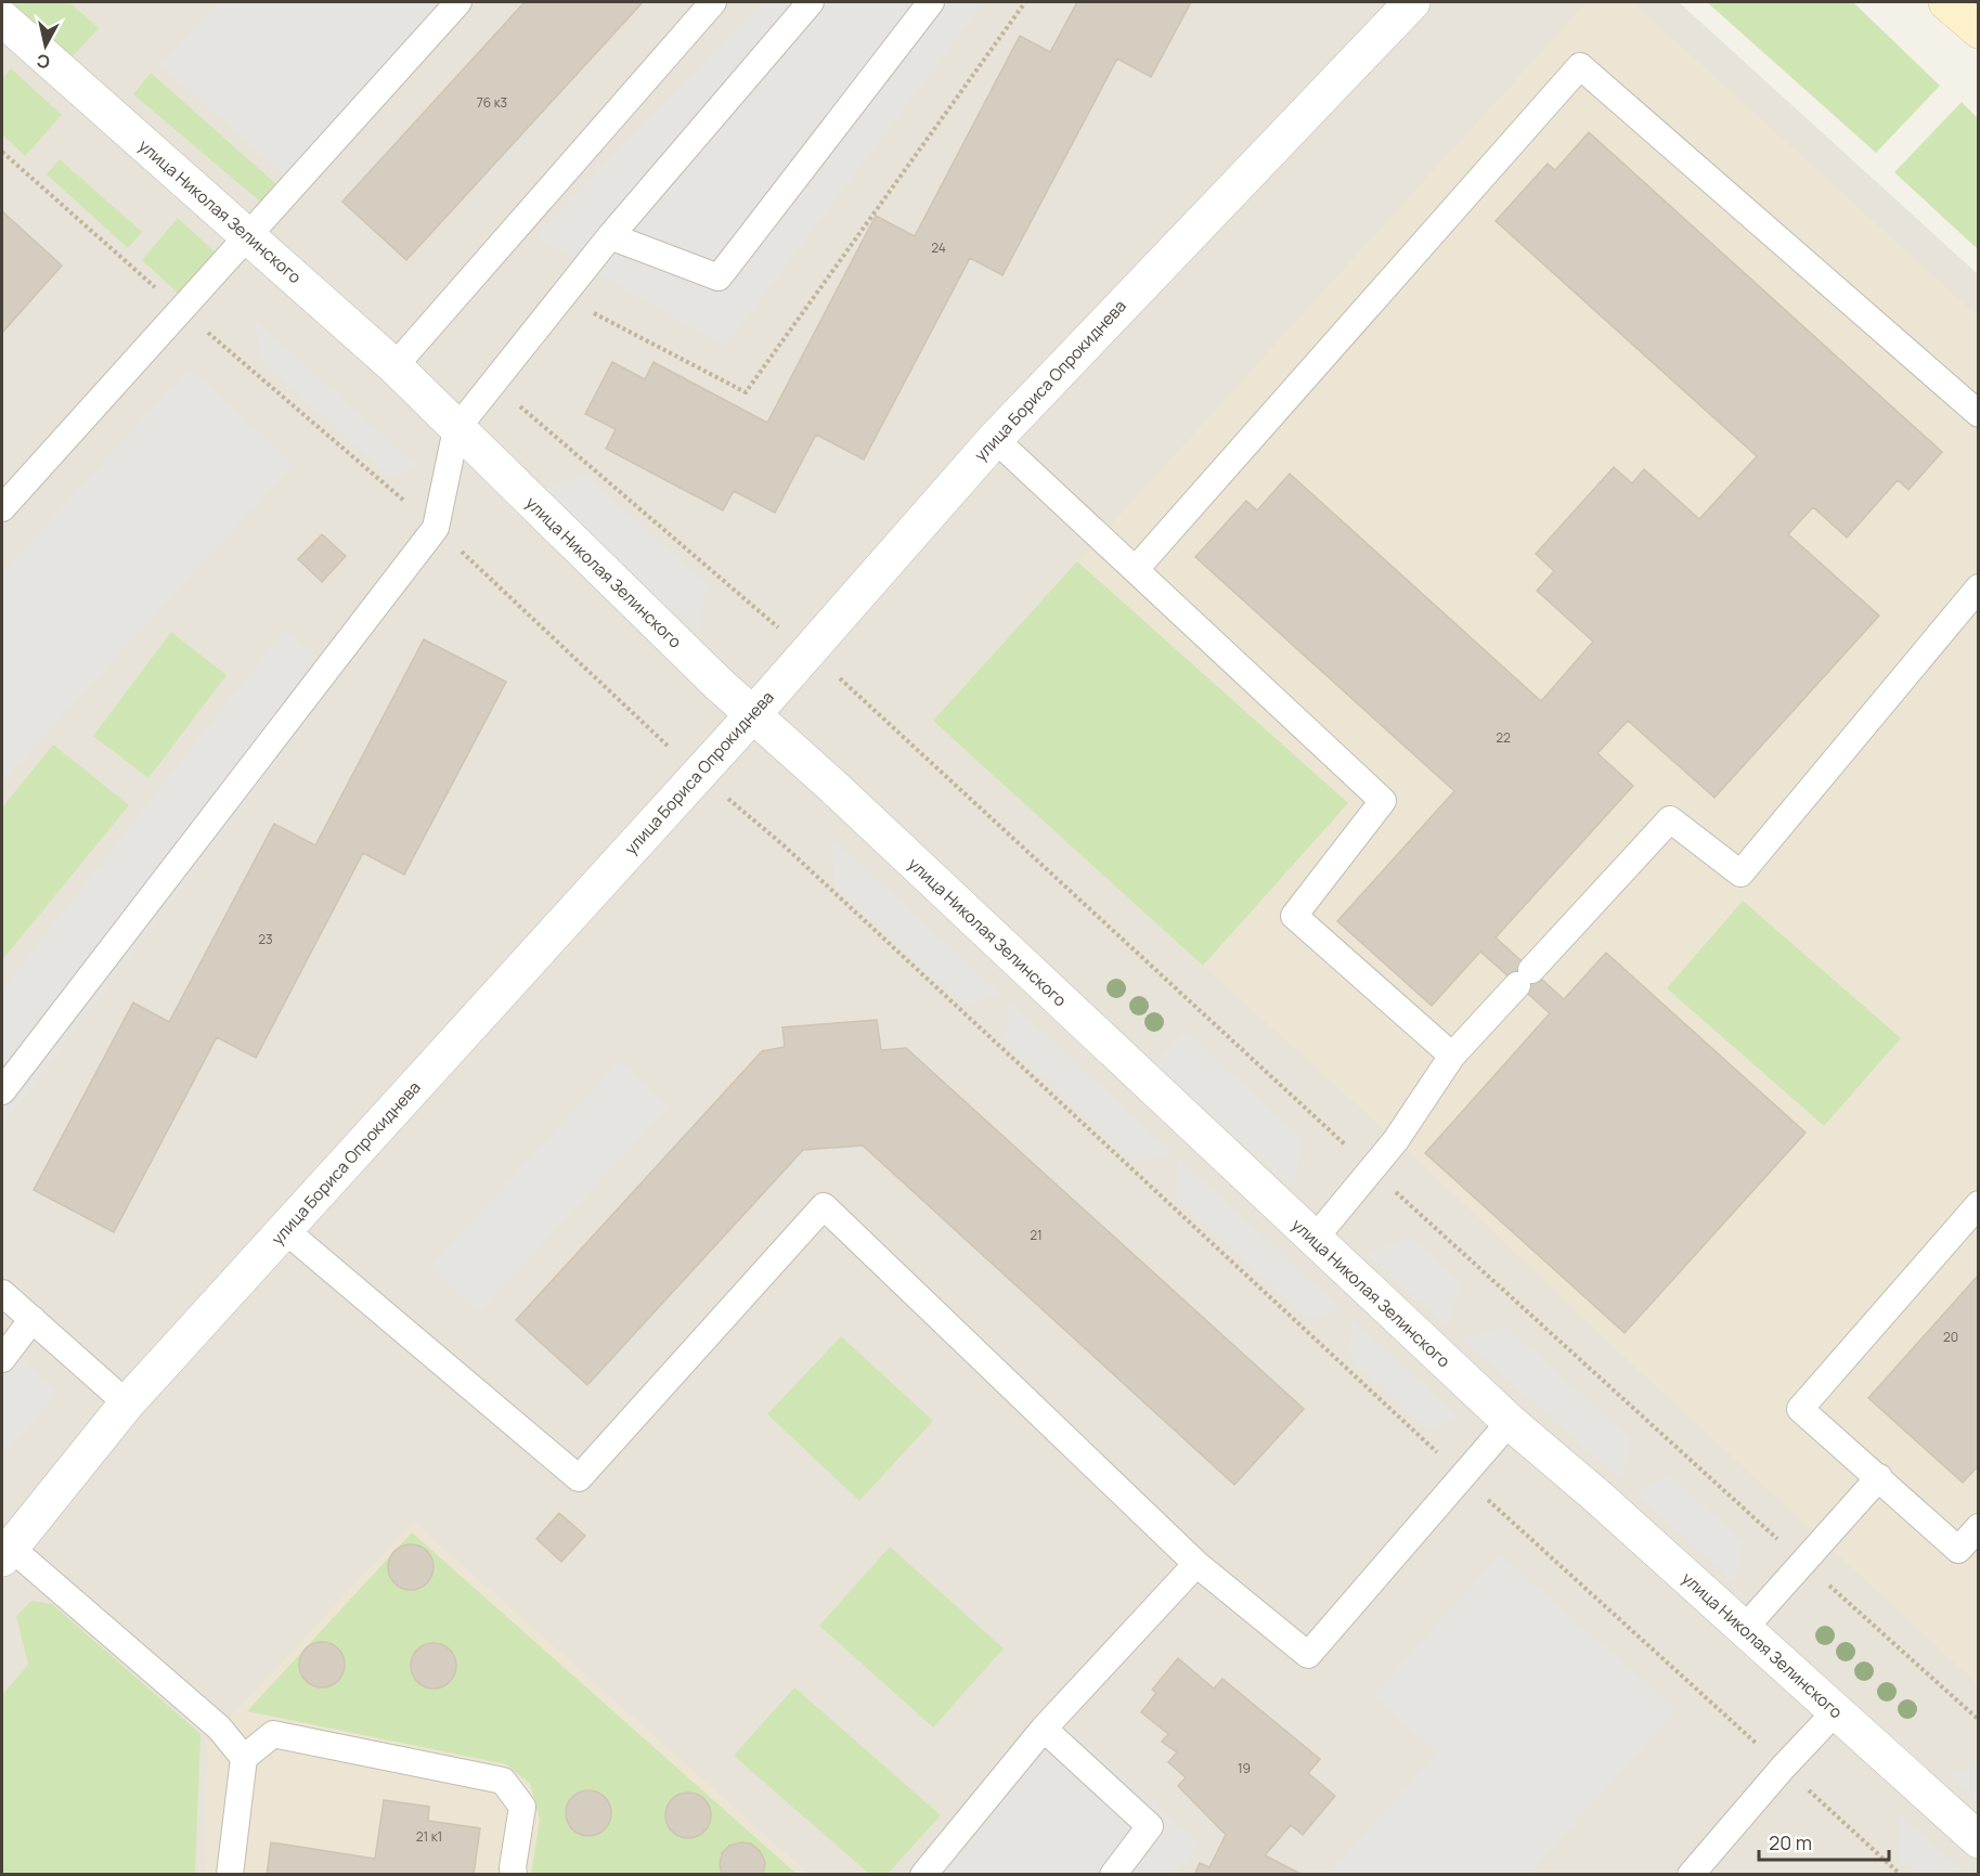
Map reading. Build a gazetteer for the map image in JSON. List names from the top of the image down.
{
  "streets": {
    "street": ["улица Николая Зелинского", "улица Бориса Опрокиднева"]
  },
  "crossings": [
    ["улица Николая Зелинского", "улица Бориса Опрокиднева"]
  ],
  "house_numbers": [
    "76 к3",
    "24",
    "22",
    "23",
    "21",
    "20",
    "19",
    "21 к1"
  ],
  "scale_bar": "20 m",
  "north": "bottom"
}
